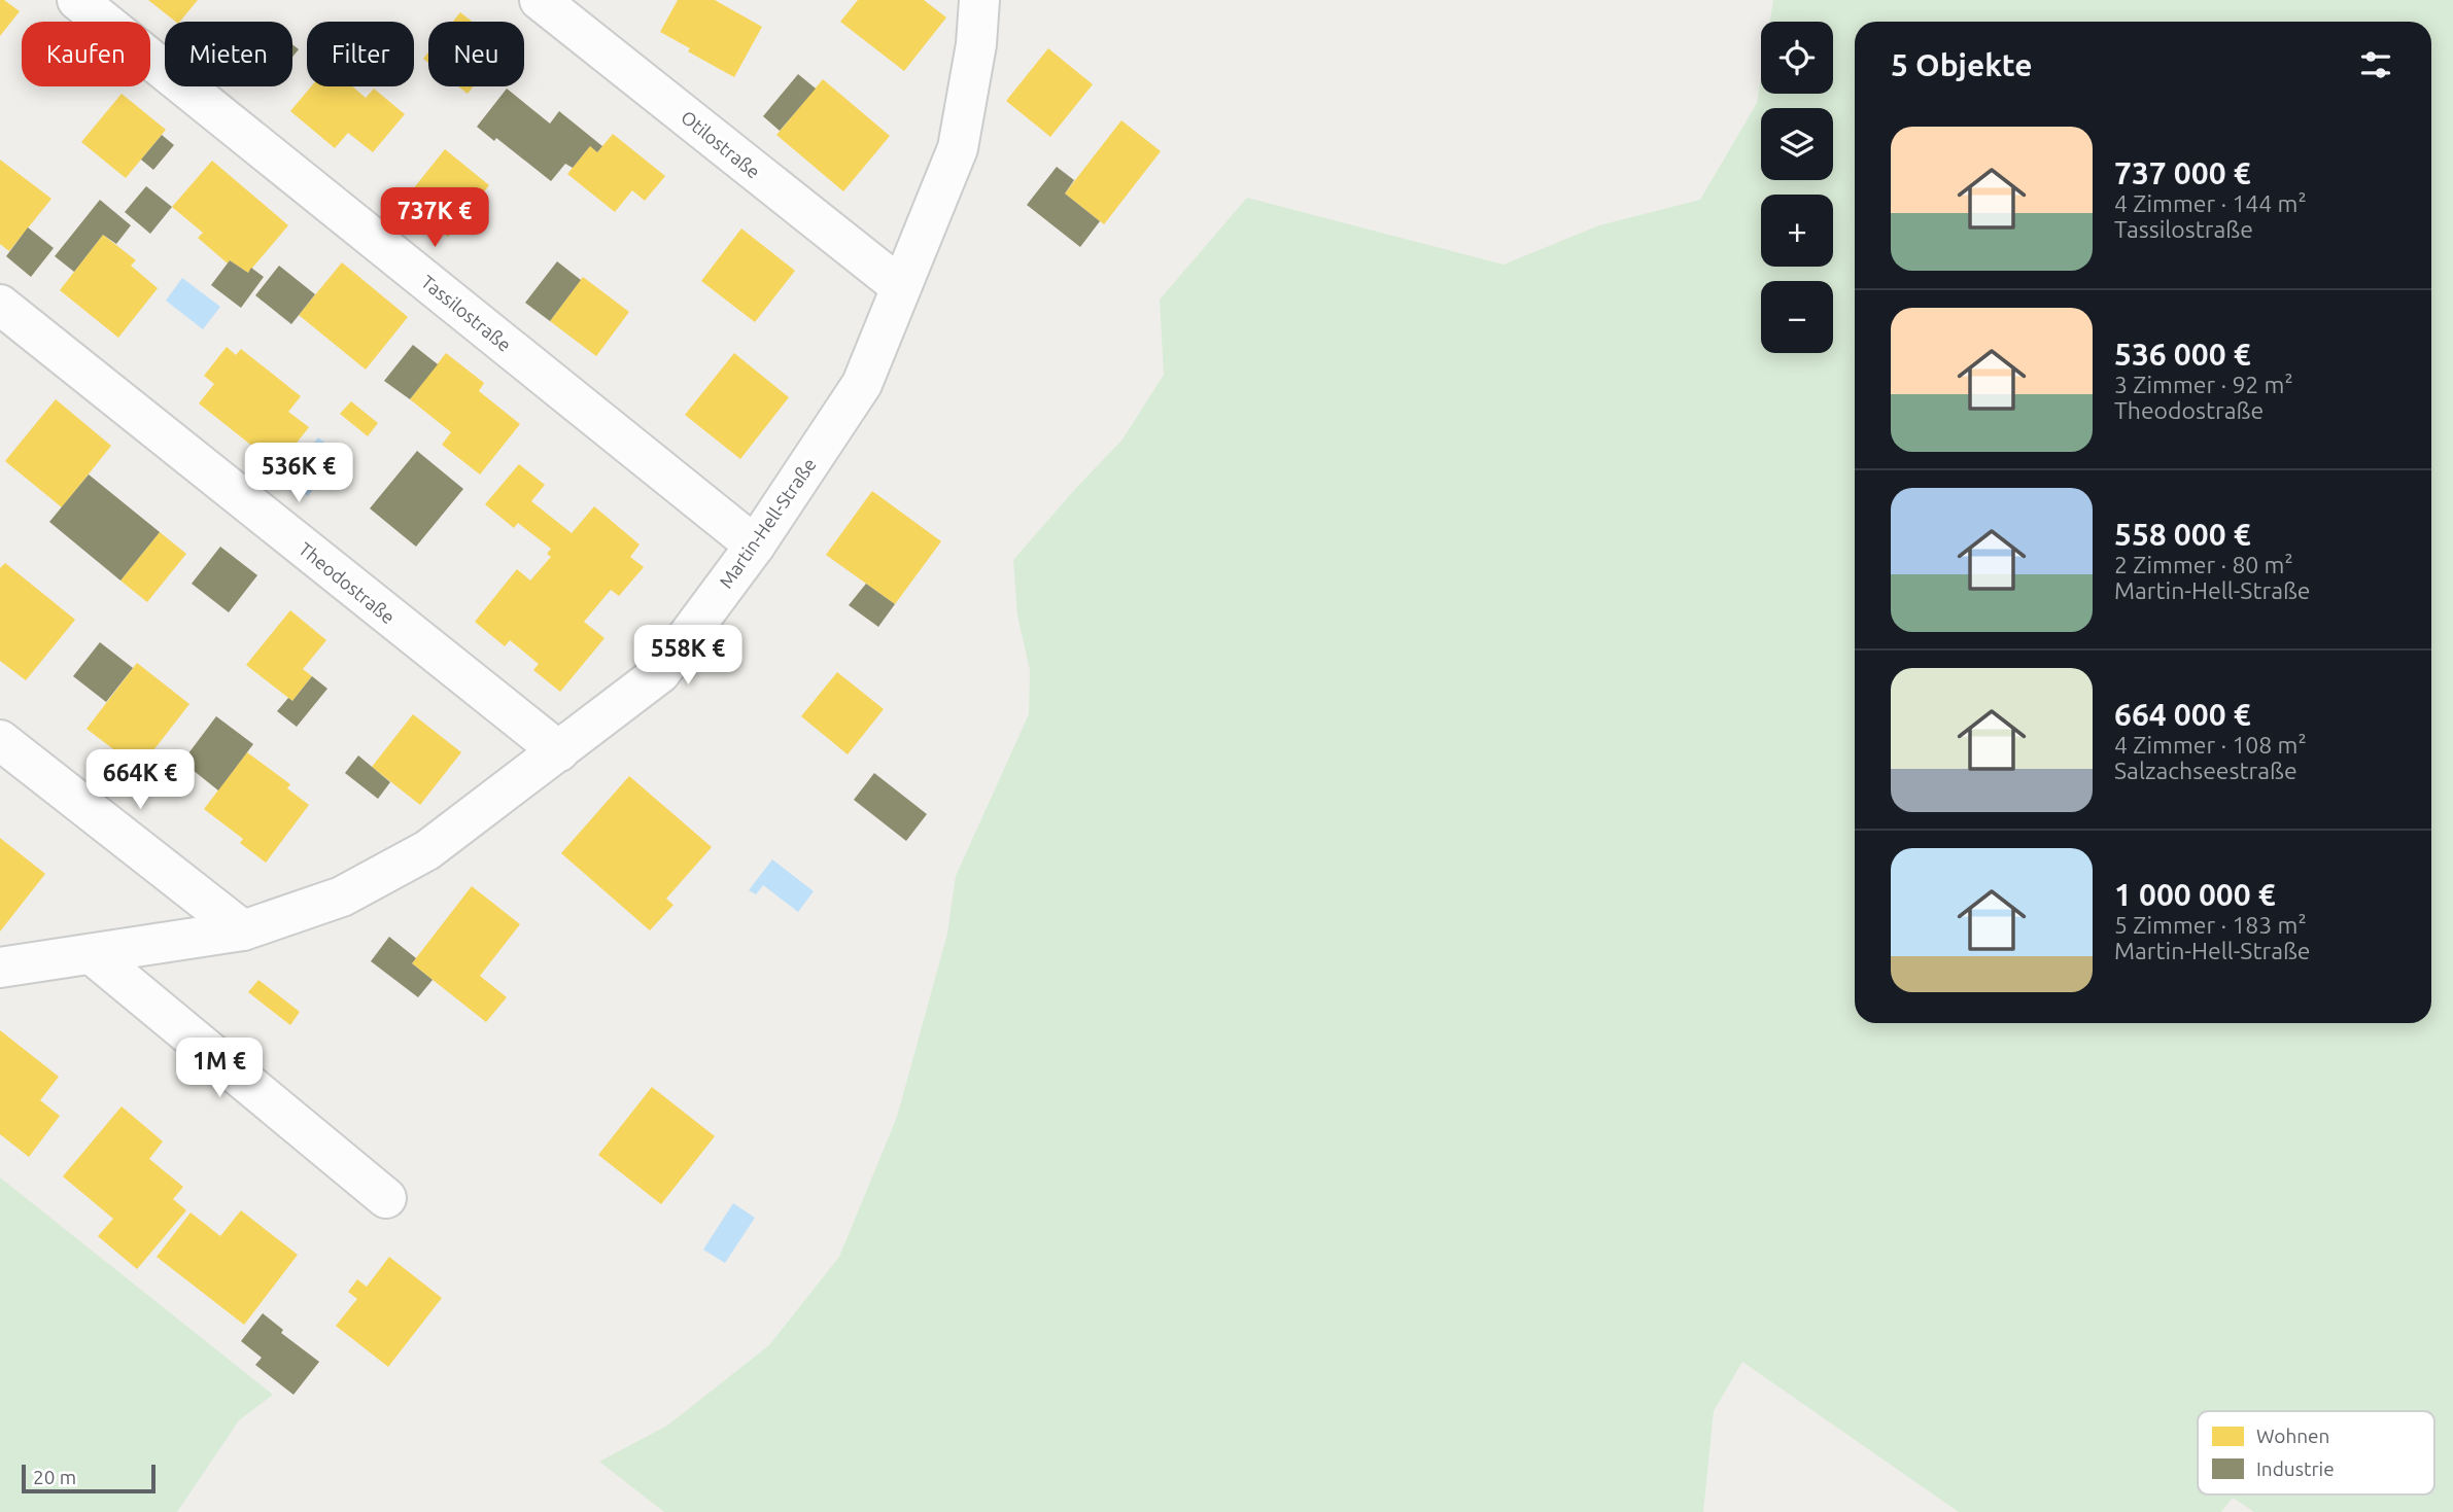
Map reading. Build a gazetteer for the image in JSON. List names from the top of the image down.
{
  "streets": {
    "street": [
      "Otilostraße",
      "Tassilostraße",
      "Martin-Hell-Straße",
      "Theodostraße"
    ]
  },
  "crossings": [
    ["Otilostraße", "Martin-Hell-Straße"],
    ["Tassilostraße", "Martin-Hell-Straße"],
    ["Martin-Hell-Straße", "Theodostraße"]
  ],
  "legend": ["Wohnen", "Industrie"],
  "scale_bar": "20 m",
  "page": {
    "map_buttons": ["+", "−"],
    "chip": [
      "Kaufen",
      "Mieten",
      "Filter",
      "Neu"
    ],
    "heading": "5 Objekte",
    "list": [
      {
        "name": "737 000 €",
        "note": "4 Zimmer · 144 m² · Tassilostraße"
      },
      {
        "name": "536 000 €",
        "note": "3 Zimmer · 92 m² · Theodostraße"
      },
      {
        "name": "558 000 €",
        "note": "2 Zimmer · 80 m² · Martin-Hell-Straße"
      },
      {
        "name": "664 000 €",
        "note": "4 Zimmer · 108 m² · Salzachseestraße"
      },
      {
        "name": "1 000 000 €",
        "note": "5 Zimmer · 183 m² · Martin-Hell-Straße"
      }
    ],
    "price": [
      "737K €",
      "536K €",
      "558K €",
      "664K €",
      "1M €"
    ],
    "scale": "20 m"
  }
}
